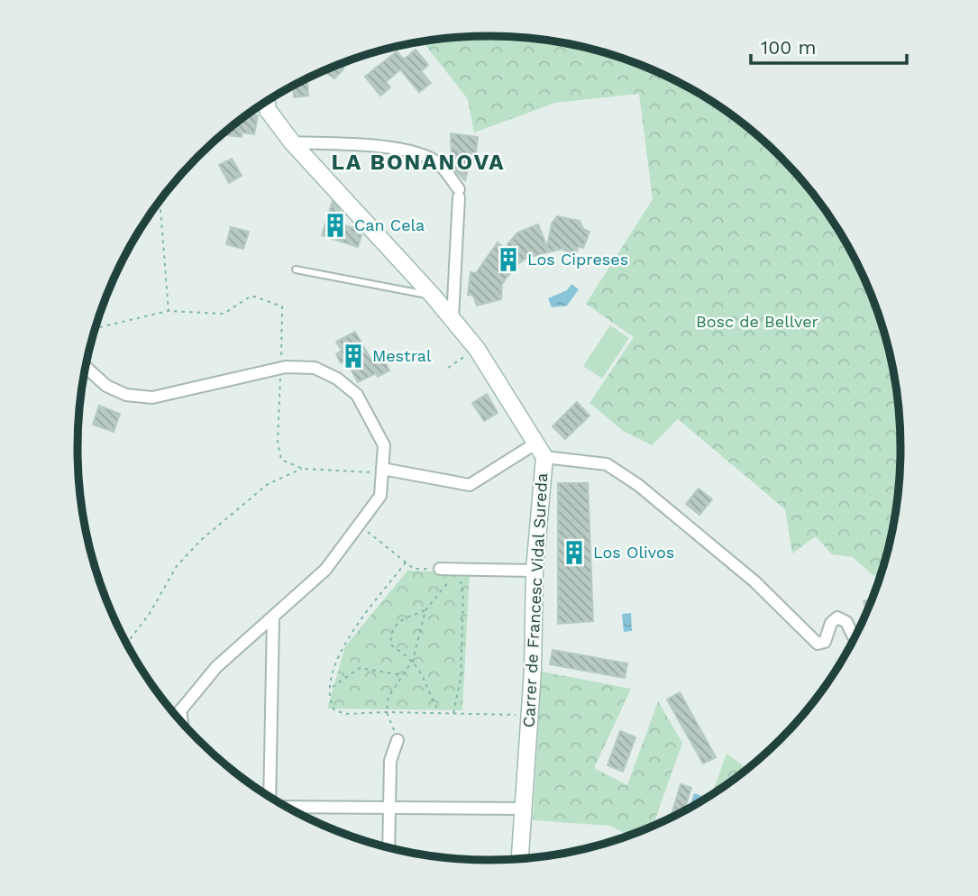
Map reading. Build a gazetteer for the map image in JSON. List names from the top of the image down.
{
  "streets": {
    "street": ["Carrer de Francesc Vidal Sureda"]
  },
  "districts": ["LA BONANOVA"],
  "parks": ["Bosc de Bellver"],
  "places": {
    "building": [
      "Can Cela",
      "Los Cipreses",
      "Mestral",
      "Los Olivos"
    ]
  },
  "scale_bar": "100 m"
}
